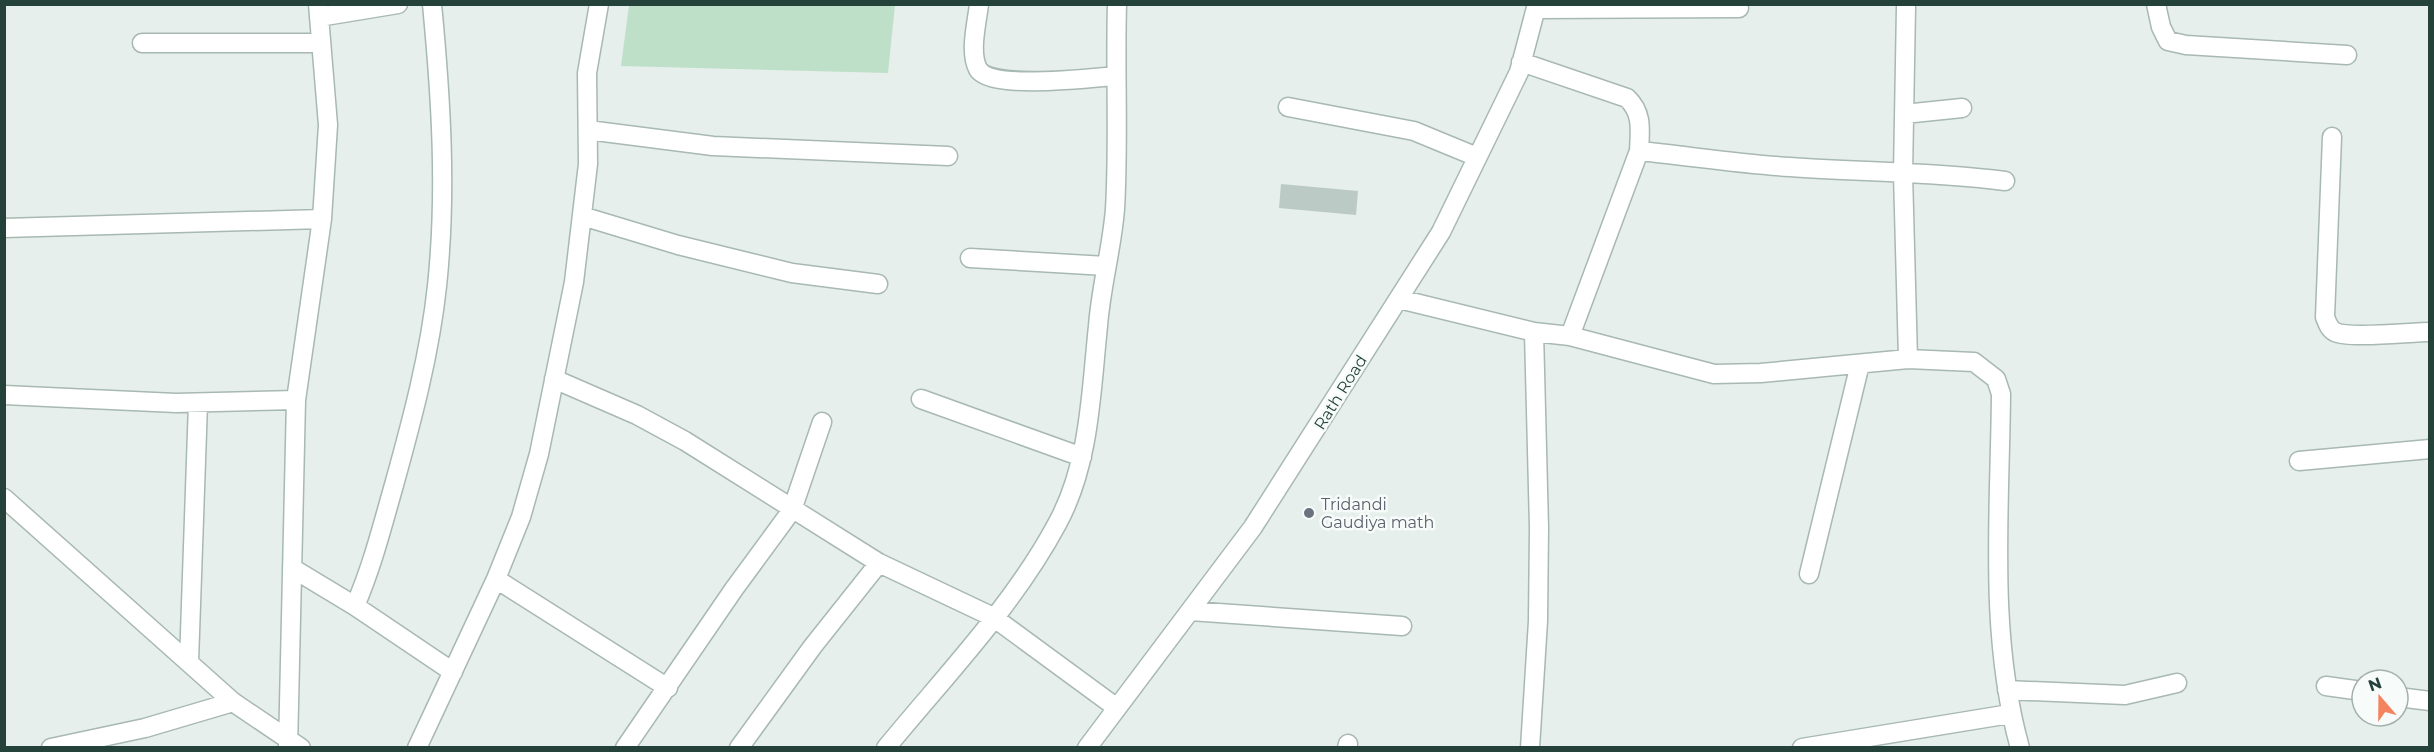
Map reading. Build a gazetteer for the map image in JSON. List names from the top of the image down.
{
  "streets": {
    "street": ["Rath Road"]
  },
  "places": ["Tridandi Gaudiya math"],
  "north": "top"
}
